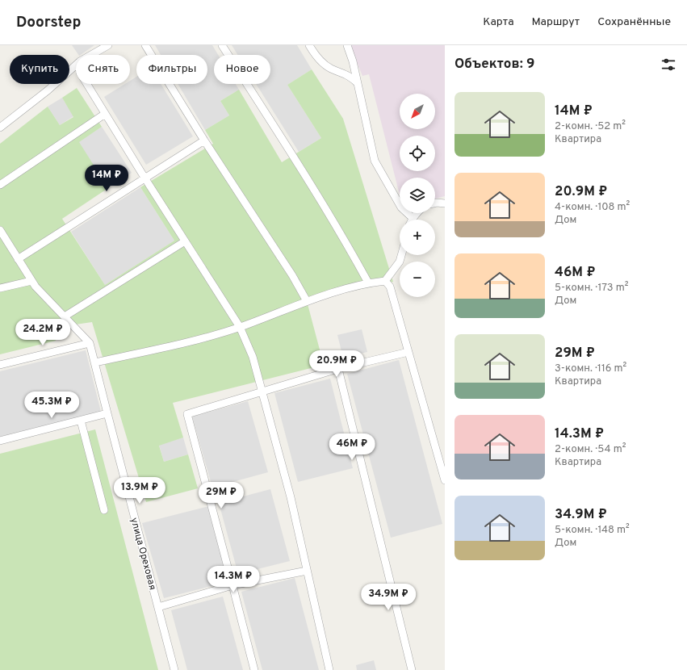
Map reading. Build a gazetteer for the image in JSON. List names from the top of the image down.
{
  "streets": {
    "street": ["улица Ореховая"]
  },
  "north": "bottom left",
  "page": {
    "header": "Doorstep",
    "nav": ["Карта", "Маршрут", "Сохранённые"],
    "heading": "Объектов: 9",
    "chip": [
      "Купить",
      "Снять",
      "Фильтры",
      "Новое"
    ],
    "list": [
      {
        "name": "14M ₽",
        "note": "2-комн. · 52 m² · Квартира"
      },
      {
        "name": "20.9M ₽",
        "note": "4-комн. · 108 m² · Дом"
      },
      {
        "name": "46M ₽",
        "note": "5-комн. · 173 m² · Дом"
      },
      {
        "name": "29M ₽",
        "note": "3-комн. · 116 m² · Квартира"
      },
      {
        "name": "14.3M ₽",
        "note": "2-комн. · 54 m² · Квартира"
      },
      {
        "name": "34.9M ₽",
        "note": "5-комн. · 148 m² · Дом"
      }
    ],
    "map_buttons": ["+", "−"],
    "price": [
      "14M ₽",
      "24.2M ₽",
      "20.9M ₽",
      "45.3M ₽",
      "46M ₽",
      "13.9M ₽",
      "29M ₽",
      "14.3M ₽",
      "34.9M ₽"
    ]
  }
}
